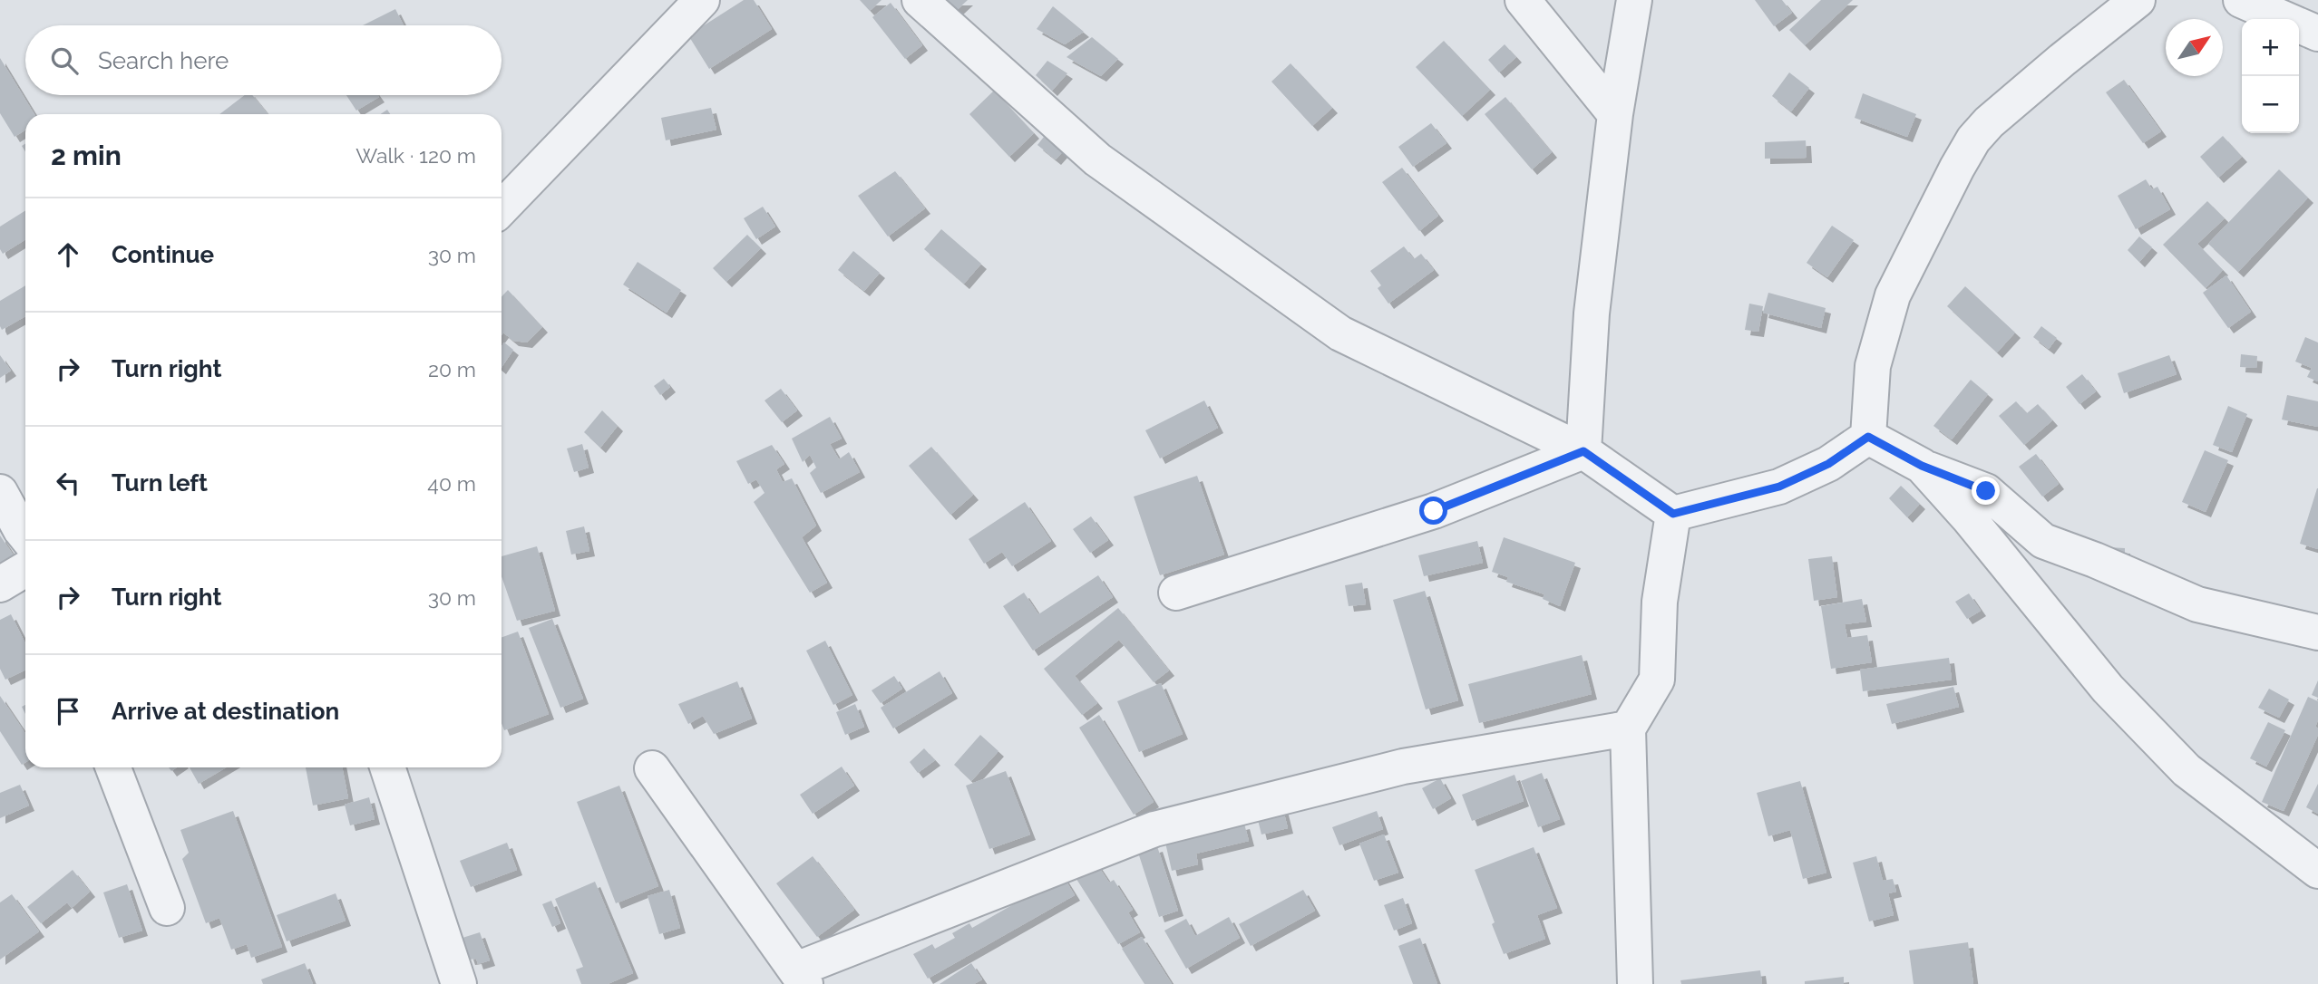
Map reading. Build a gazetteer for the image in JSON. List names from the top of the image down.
{
  "north": "top right",
  "page": {
    "map_buttons": ["+", "−"],
    "search": "Search here",
    "heading": ["2 min", "Walk · 120 m"],
    "list": [
      ["Continue", "30 m"],
      ["Turn right", "20 m"],
      ["Turn left", "40 m"],
      ["Turn right", "30 m"],
      "Arrive at destination"
    ]
  }
}
